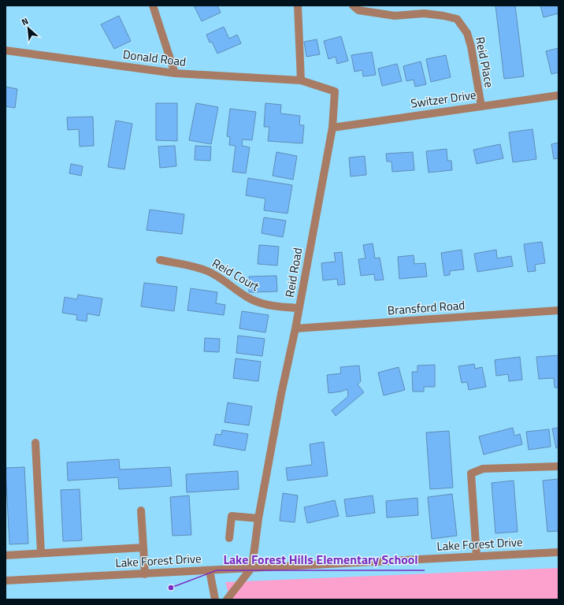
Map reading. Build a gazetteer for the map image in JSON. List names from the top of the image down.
{
  "streets": {
    "street": [
      "Donald Road",
      "Reid Place",
      "Switzer Drive",
      "Reid Road",
      "Reid Court",
      "Bransford Road",
      "Lake Forest Drive"
    ]
  },
  "crossings": [
    ["Donald Road", "Reid Road"],
    ["Reid Place", "Switzer Drive"],
    ["Switzer Drive", "Reid Road"],
    ["Reid Road", "Reid Court"],
    ["Reid Road", "Bransford Road"],
    ["Reid Road", "Lake Forest Drive"]
  ],
  "places": ["Lake Forest Hills Elementary School"],
  "north": "top left"
}
